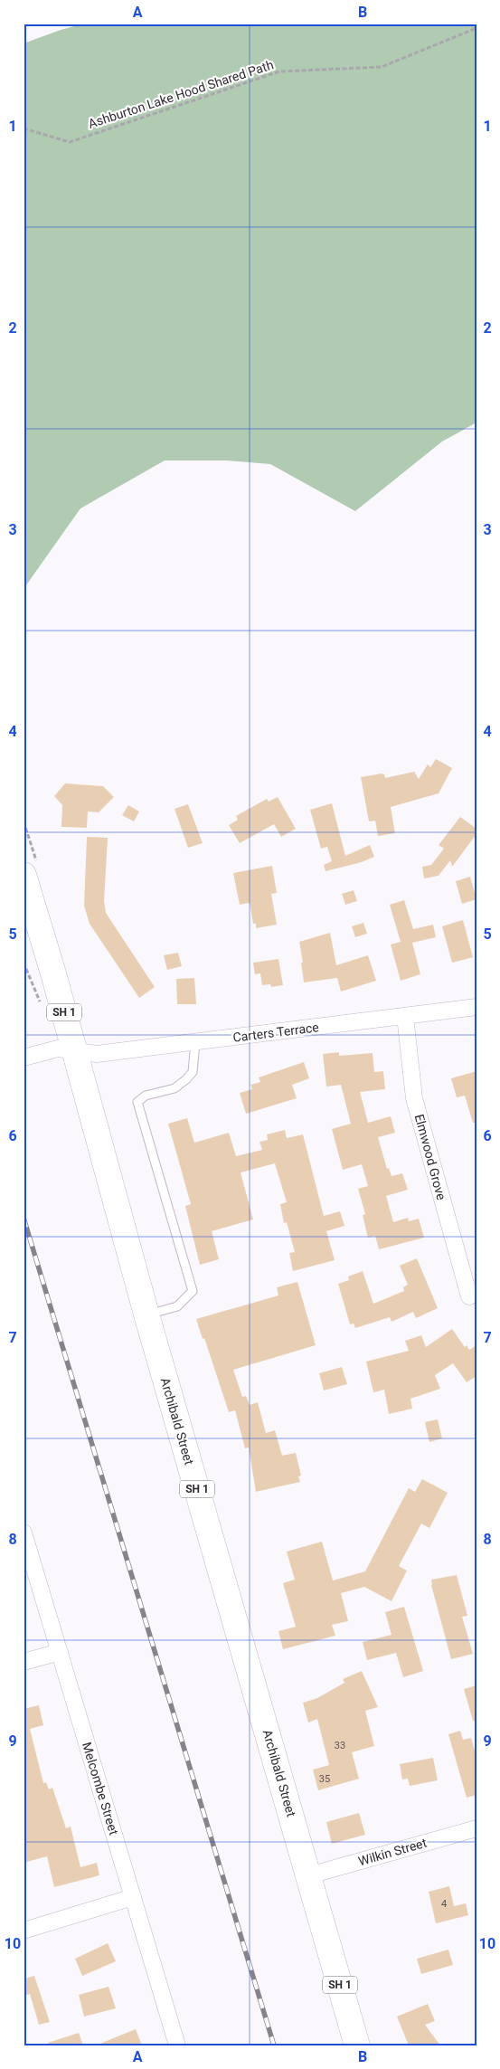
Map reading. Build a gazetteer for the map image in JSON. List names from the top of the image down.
{
  "streets": {
    "highway": ["SH 1", "Archibald Street"],
    "street": [
      "Carters Terrace",
      "Elmwood Grove",
      "Melcombe Street",
      "Wilkin Street"
    ],
    "path": ["Ashburton Lake Hood Shared Path"]
  },
  "crossings": [
    ["Carters Terrace", "Elmwood Grove"],
    ["Carters Terrace", "Archibald Street"],
    ["Archibald Street", "Wilkin Street"]
  ],
  "house_numbers": ["33", "35", "4"],
  "grid": {
    "columns": ["A", "B"],
    "rows": [
      "1",
      "2",
      "3",
      "4",
      "5",
      "6",
      "7",
      "8",
      "9",
      "10"
    ]
  }
}
